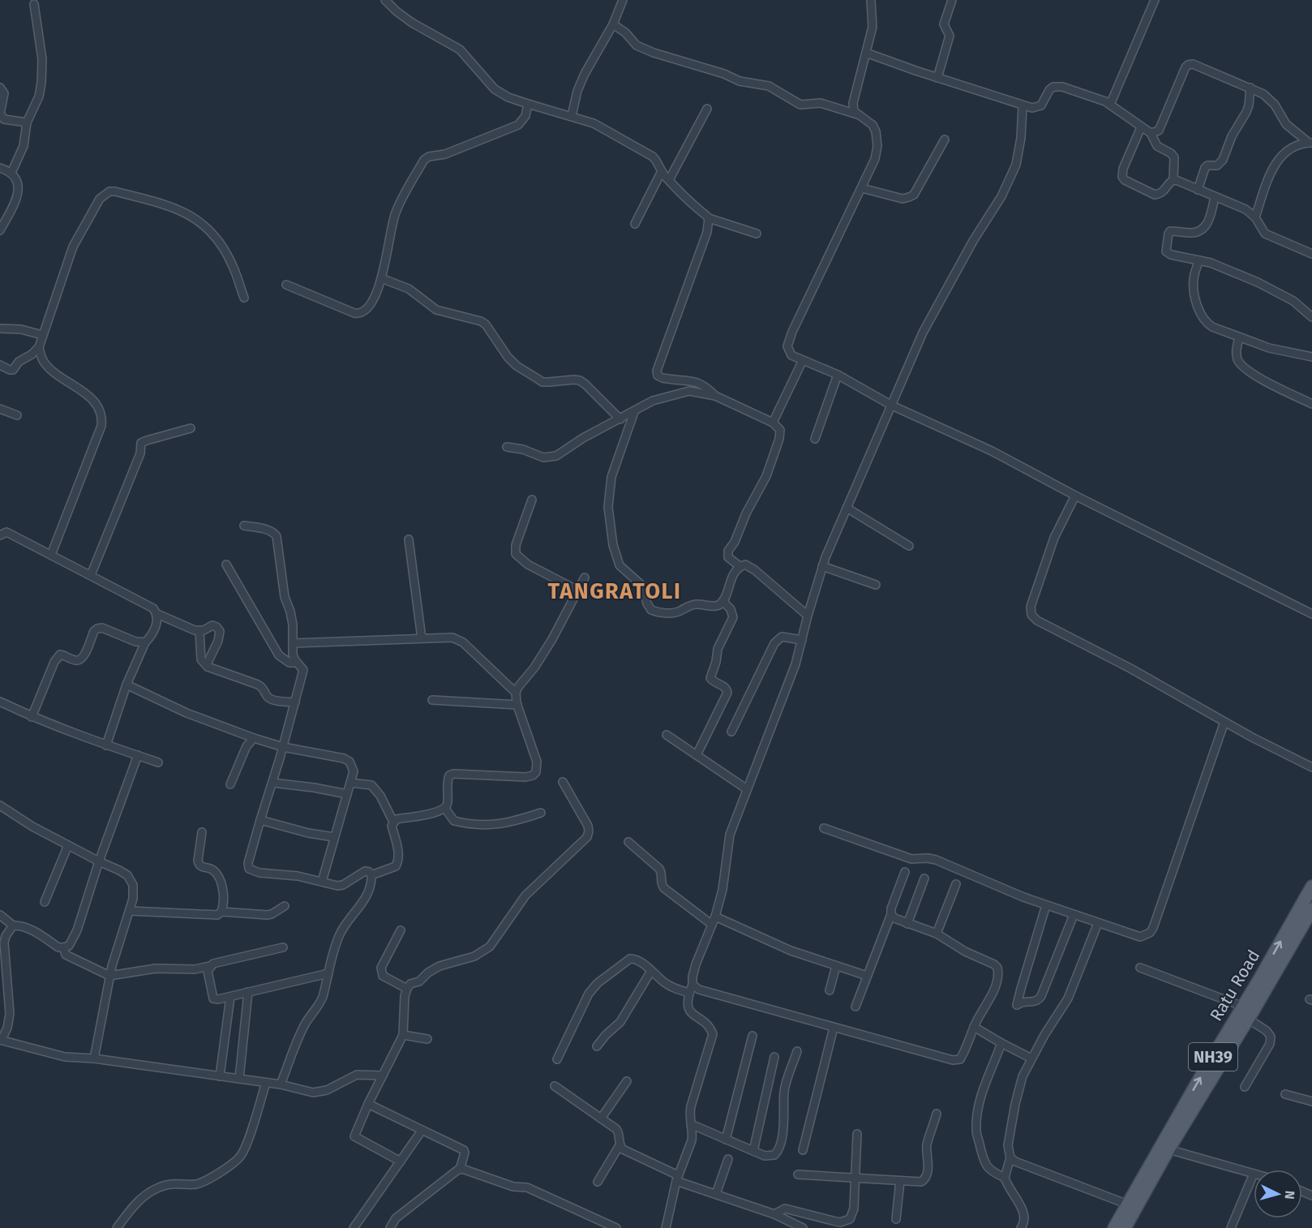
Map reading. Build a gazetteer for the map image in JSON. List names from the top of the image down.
{
  "streets": {
    "main road": ["Ratu Road", "NH39"]
  },
  "districts": ["TANGRATOLI"],
  "north": "right"
}
